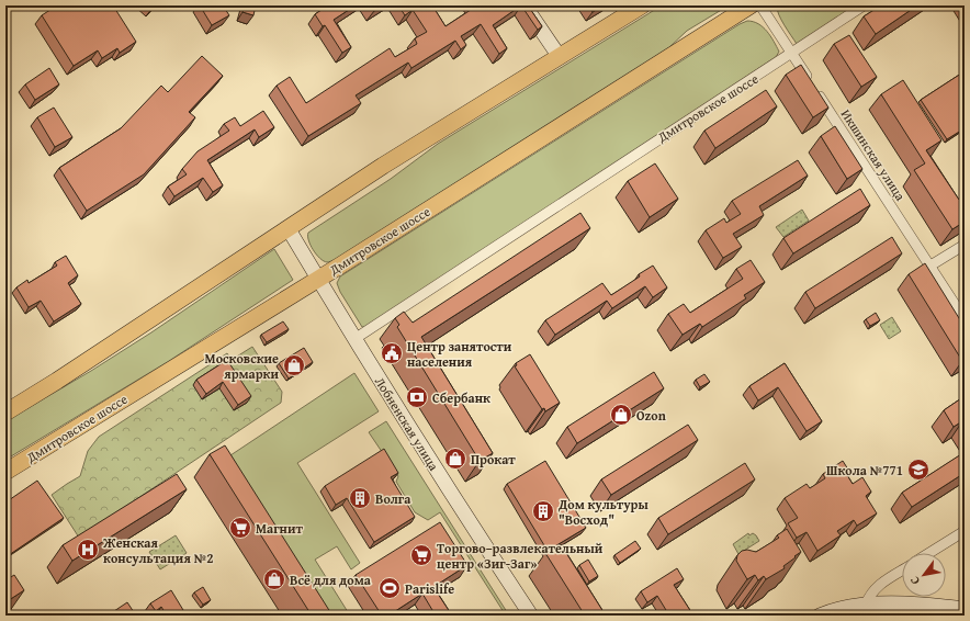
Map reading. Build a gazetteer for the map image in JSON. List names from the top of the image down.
{
  "streets": {
    "main road": ["Дмитровское шоссе"],
    "street": ["Икшинская улица", "Лобненская улица"]
  },
  "crossings": [
    ["Дмитровское шоссе", "Икшинская улица"],
    ["Дмитровское шоссе", "Лобненская улица"]
  ],
  "places": {
    "public building": ["Центр занятости населения"],
    "shop": [
      "Московские ярмарки",
      "Ozon",
      "Прокат",
      "Всё для дома"
    ],
    "bank": ["Сбербанк"],
    "school or university": ["Школа №771"],
    "building": ["Волга", "Дом культуры \"Восход\""],
    "supermarket": ["Магнит", "Торгово–развлекательный центр «Зиг-Заг»"],
    "hospital": ["Женская консультация №2"],
    "sports": ["Parislife"]
  },
  "north": "bottom left"
}
